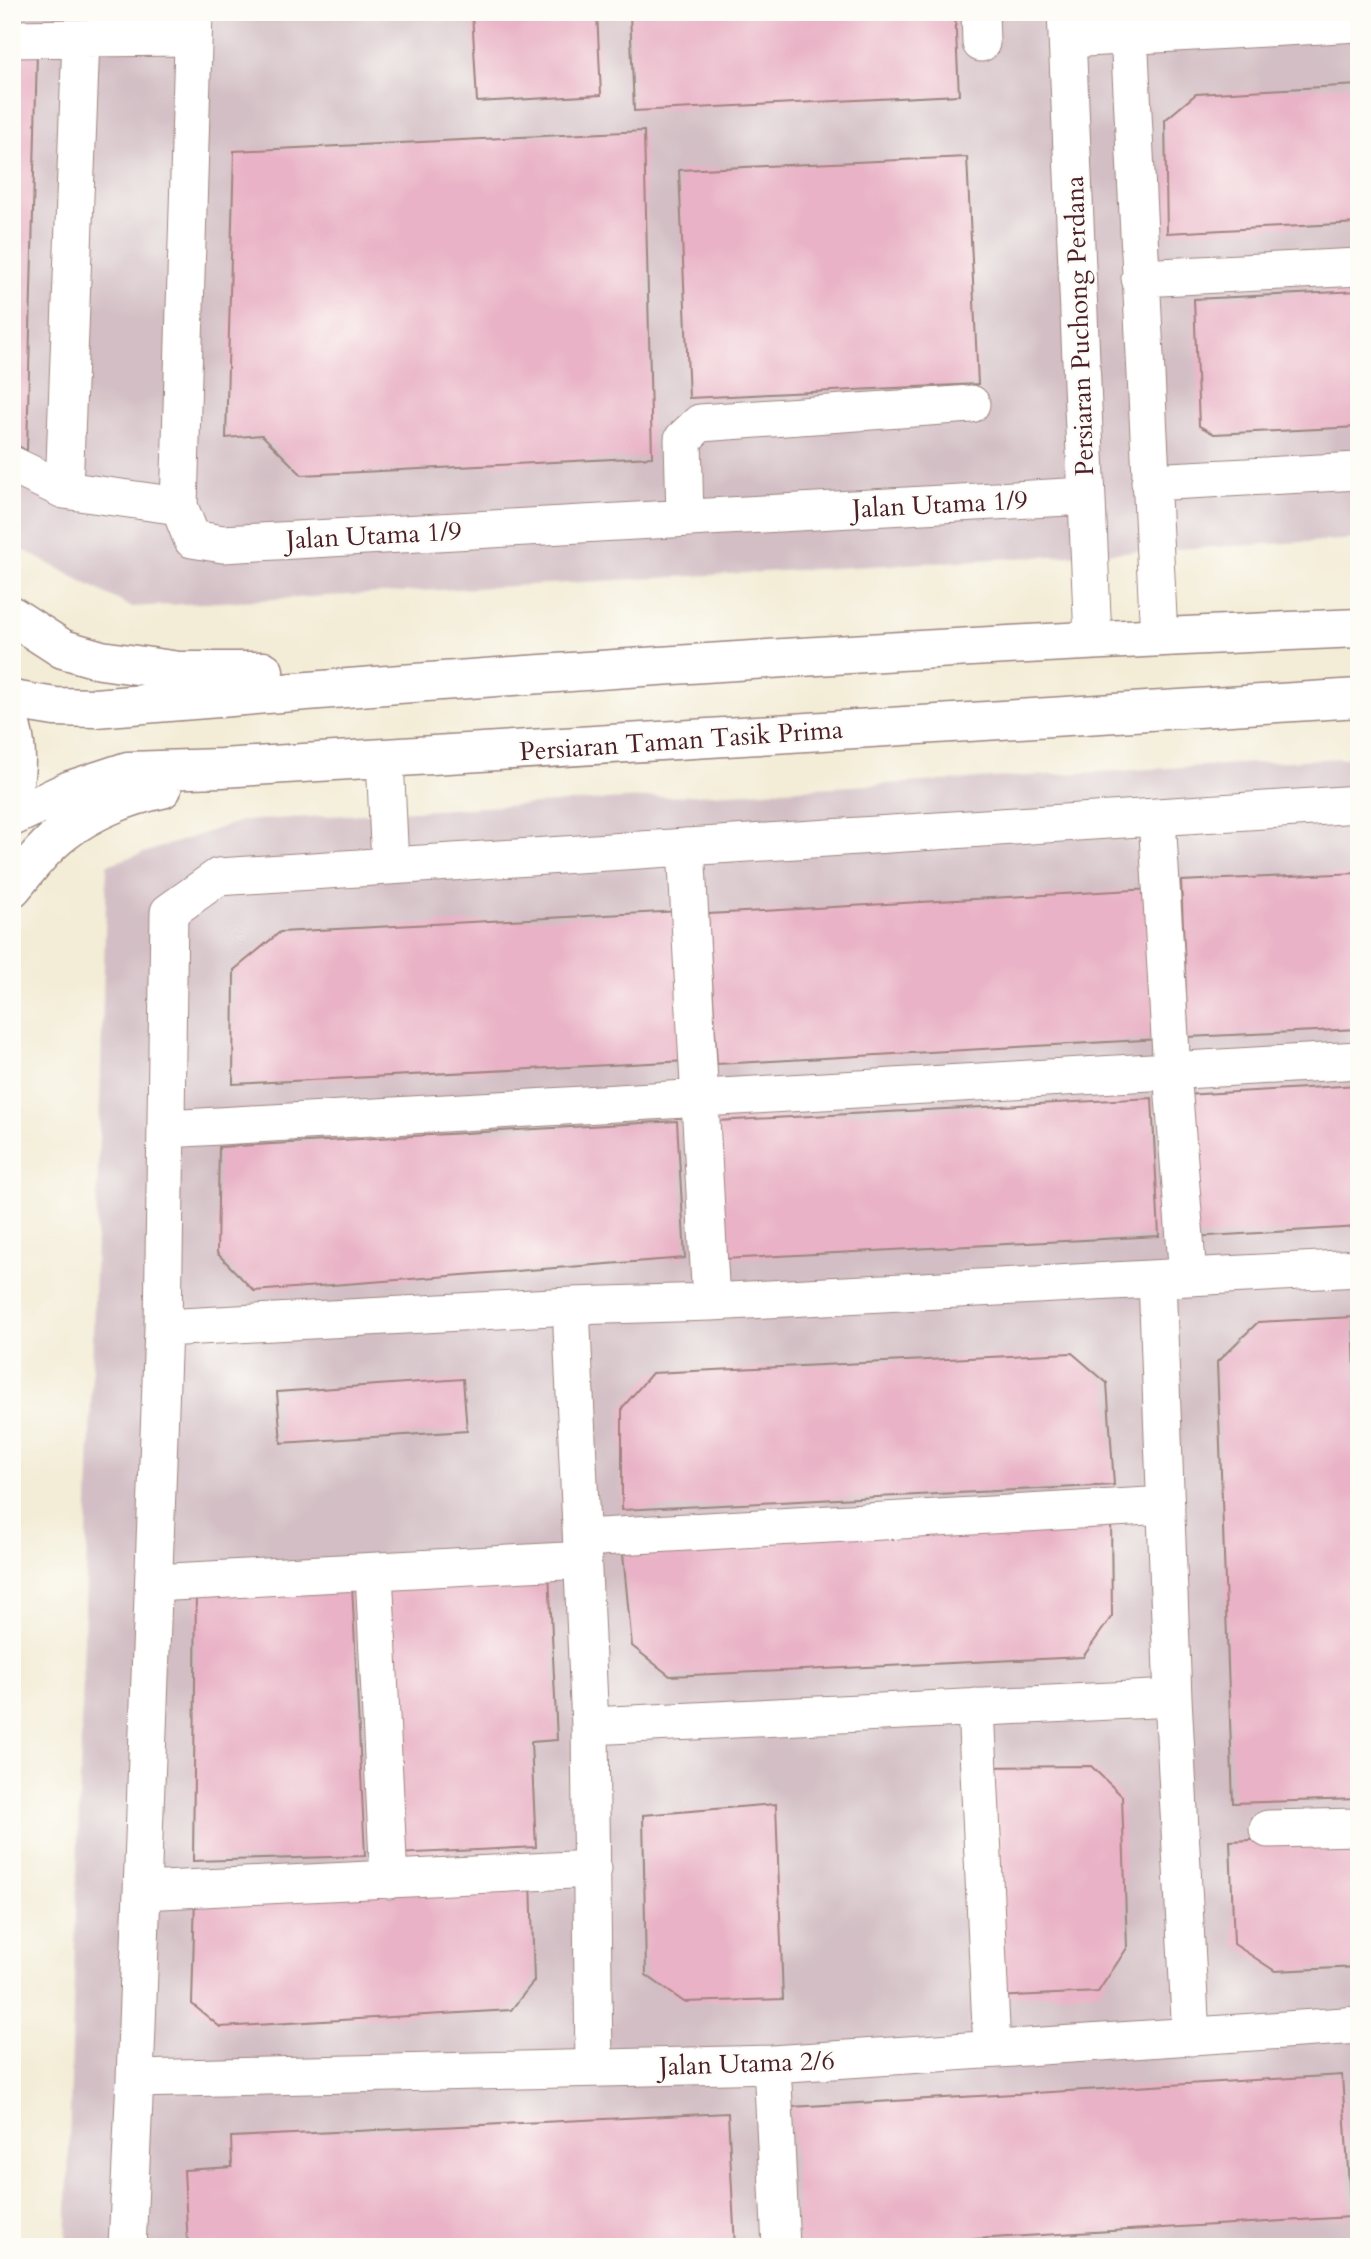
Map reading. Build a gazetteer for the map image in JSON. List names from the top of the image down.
{
  "streets": {
    "main road": ["Persiaran Taman Tasik Prima"],
    "street": ["Persiaran Puchong Perdana", "Jalan Utama 1/9", "Jalan Utama 2/6"]
  },
  "crossings": [
    ["Persiaran Puchong Perdana", "Jalan Utama 1/9"]
  ]
}
